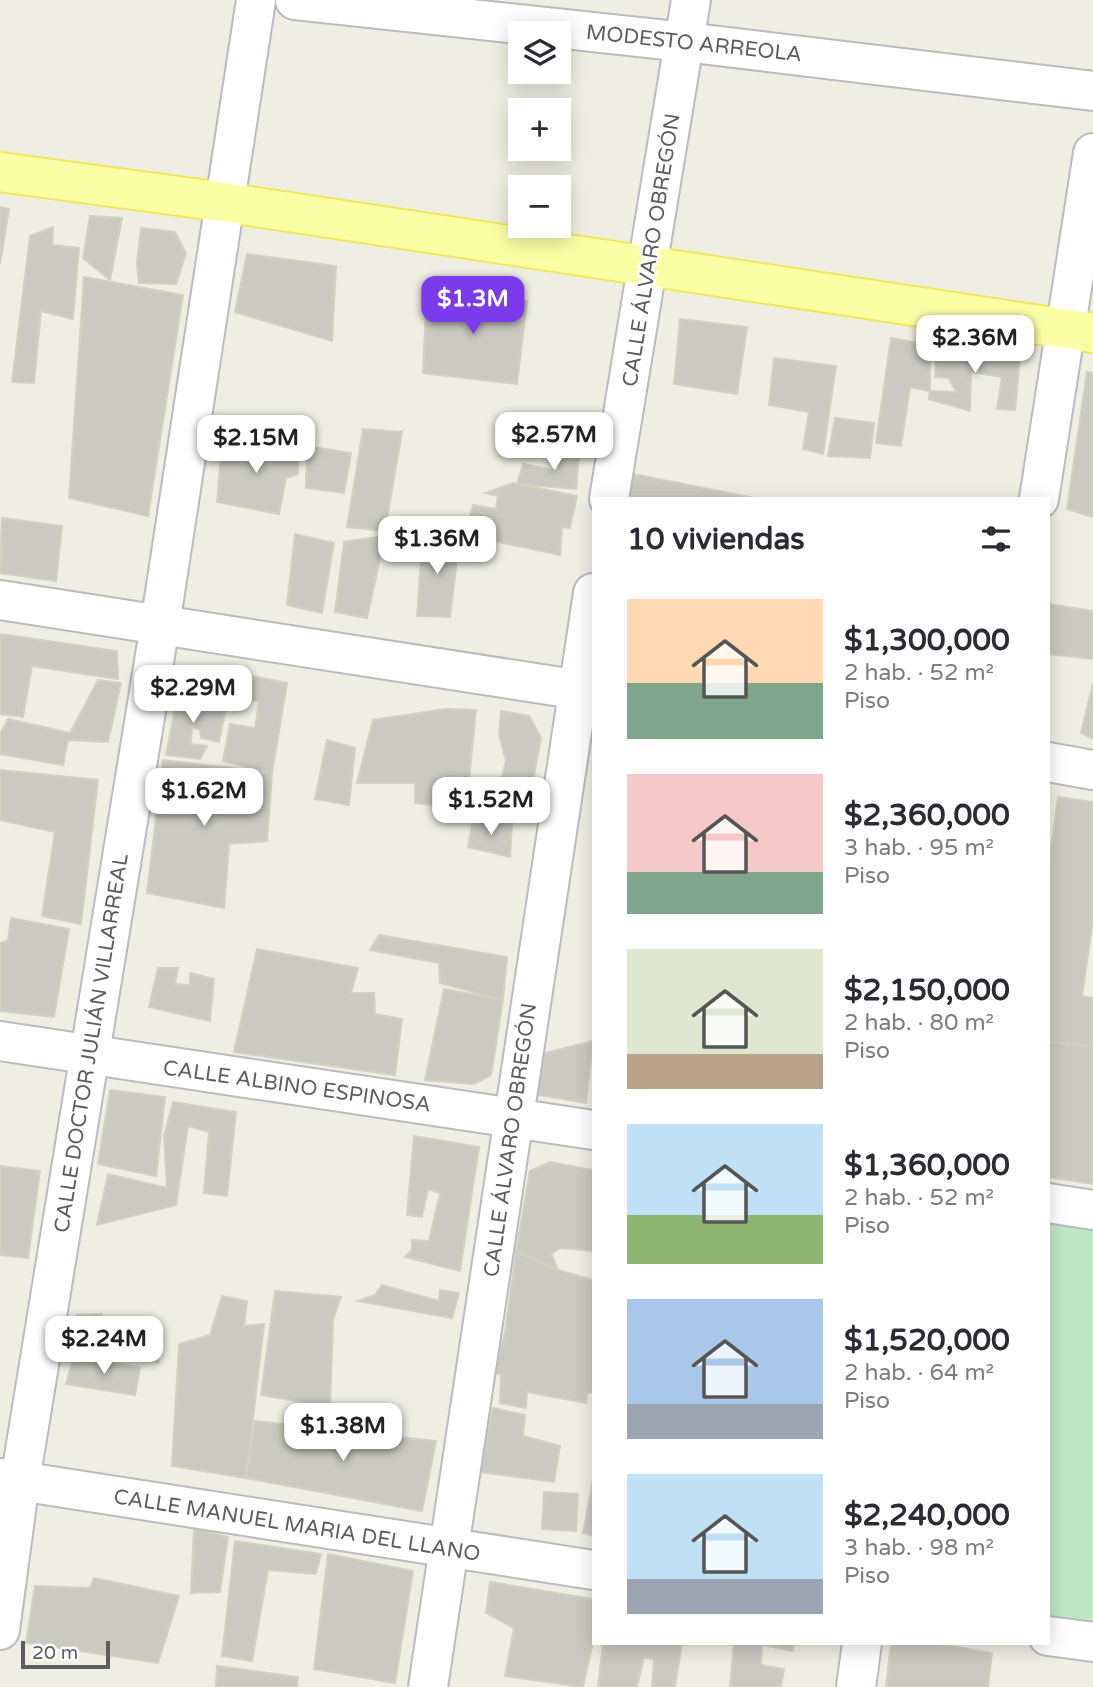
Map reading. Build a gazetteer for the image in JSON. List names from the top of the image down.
{
  "streets": {
    "street": [
      "MODESTO ARREOLA",
      "CALLE ÁLVARO OBREGÓN",
      "CALLE DOCTOR JULIÁN VILLARREAL",
      "CALLE ALBINO ESPINOSA",
      "CALLE MANUEL MARIA DEL LLANO"
    ]
  },
  "crossings": [
    ["MODESTO ARREOLA", "CALLE ÁLVARO OBREGÓN"],
    ["CALLE ÁLVARO OBREGÓN", "CALLE ALBINO ESPINOSA"],
    ["CALLE ÁLVARO OBREGÓN", "CALLE MANUEL MARIA DEL LLANO"],
    ["CALLE DOCTOR JULIÁN VILLARREAL", "CALLE ALBINO ESPINOSA"],
    ["CALLE DOCTOR JULIÁN VILLARREAL", "CALLE MANUEL MARIA DEL LLANO"]
  ],
  "scale_bar": "20 m",
  "page": {
    "map_buttons": ["+", "−"],
    "price": [
      "$1.3M",
      "$2.36M",
      "$2.57M",
      "$2.15M",
      "$1.36M",
      "$2.29M",
      "$1.62M",
      "$1.52M",
      "$2.24M",
      "$1.38M"
    ],
    "heading": "10 viviendas",
    "list": [
      {
        "name": "$1,300,000",
        "note": "2 hab. · 52 m² · Piso"
      },
      {
        "name": "$2,360,000",
        "note": "3 hab. · 95 m² · Piso"
      },
      {
        "name": "$2,150,000",
        "note": "2 hab. · 80 m² · Piso"
      },
      {
        "name": "$1,360,000",
        "note": "2 hab. · 52 m² · Piso"
      },
      {
        "name": "$1,520,000",
        "note": "2 hab. · 64 m² · Piso"
      },
      {
        "name": "$2,240,000",
        "note": "3 hab. · 98 m² · Piso"
      }
    ],
    "scale": "20 m"
  }
}
